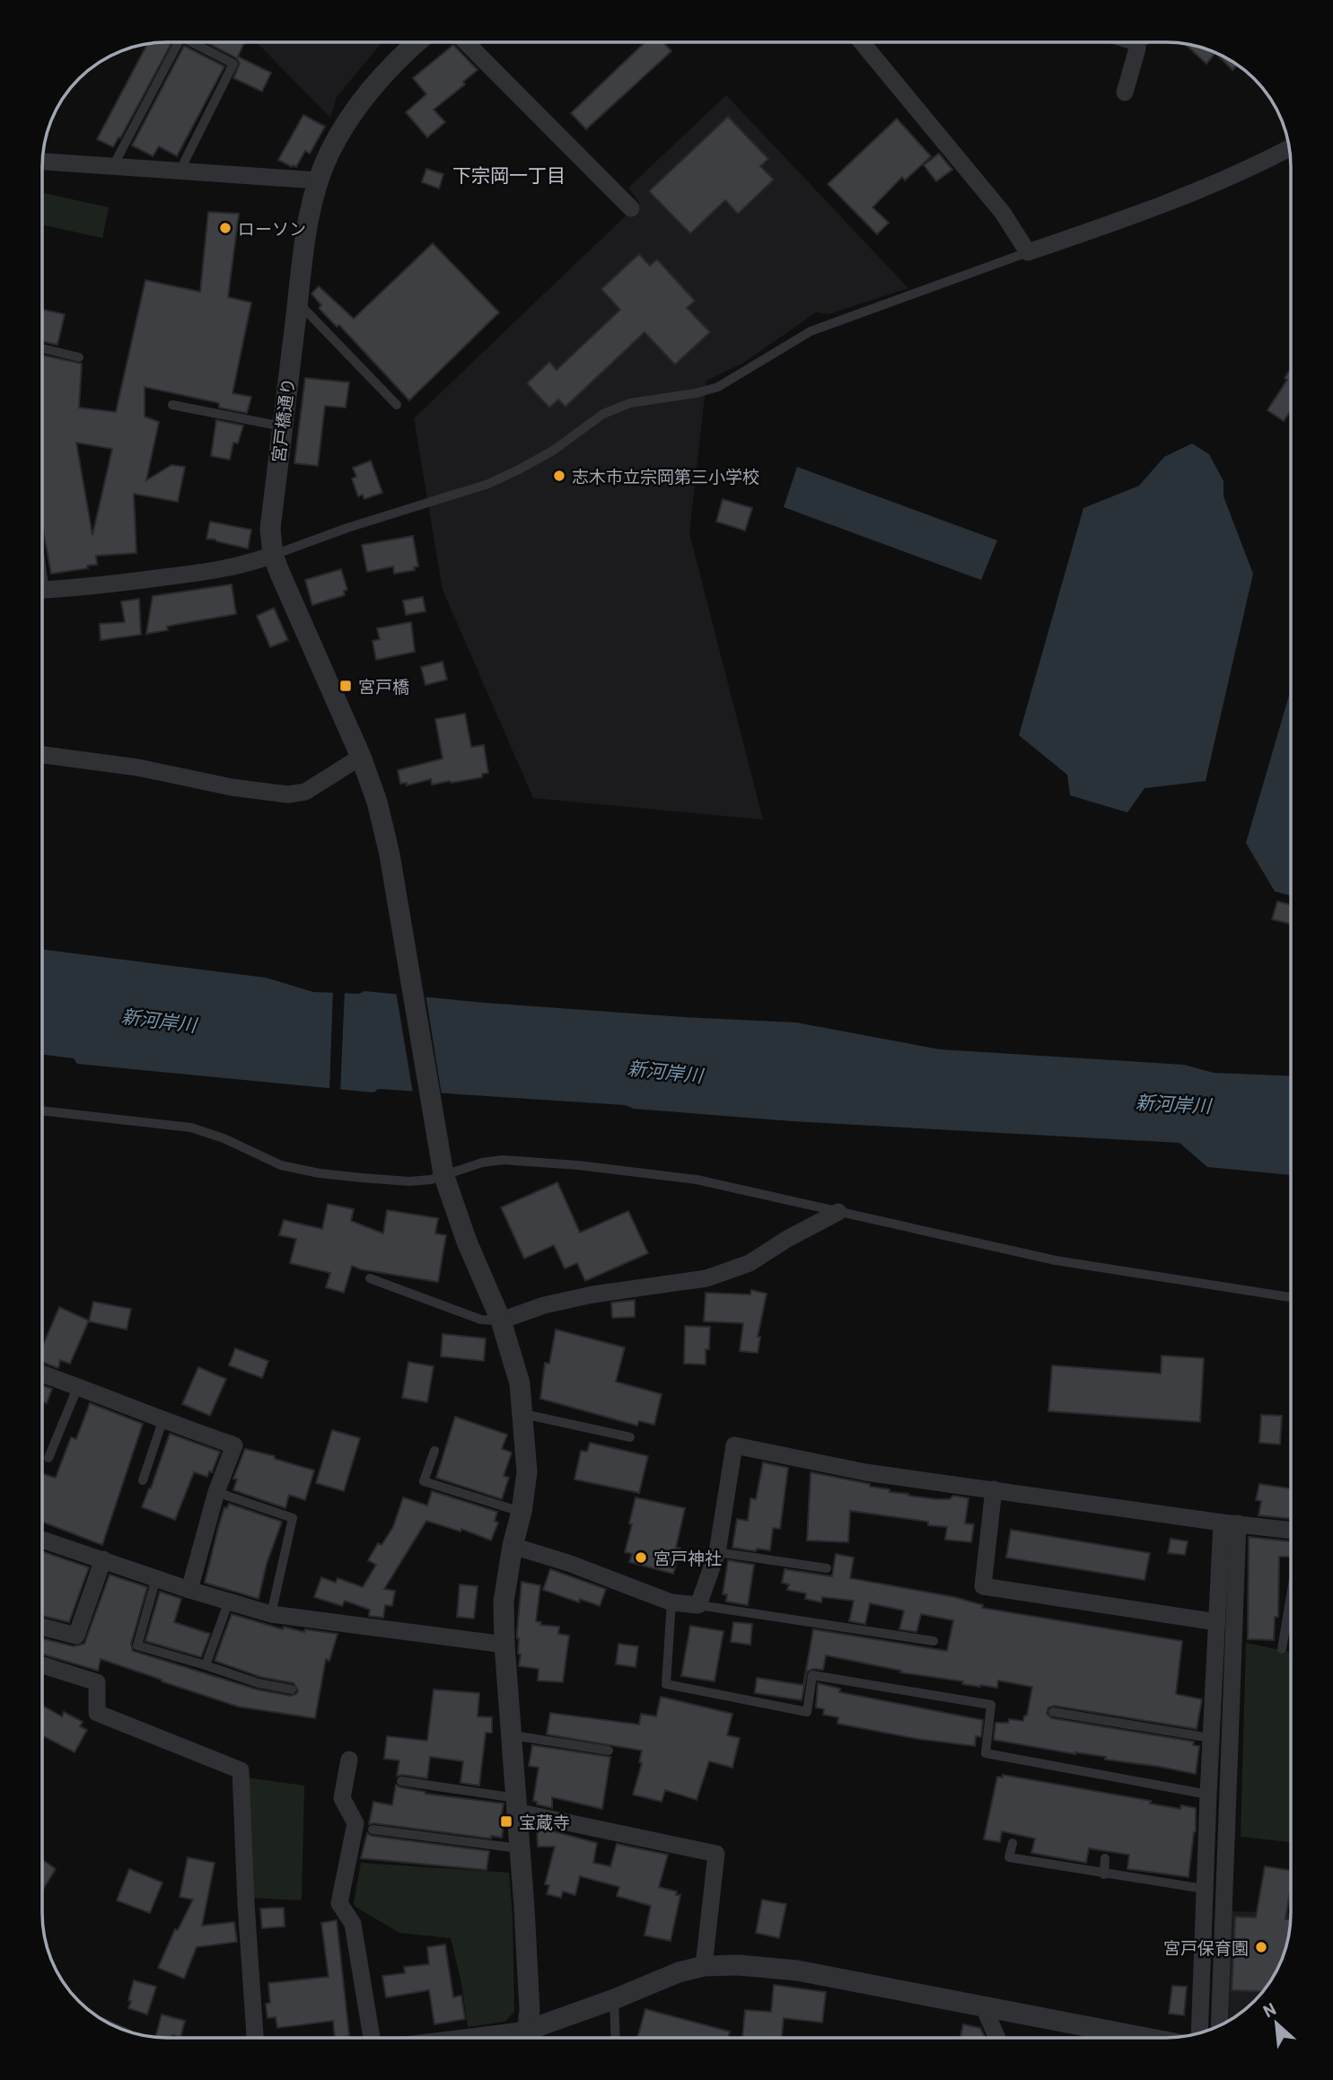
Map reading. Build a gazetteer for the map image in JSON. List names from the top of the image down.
{
  "streets": {
    "street": ["宮戸橋通り"]
  },
  "districts": ["下宗岡一丁目"],
  "water": ["新河岸川"],
  "places": {
    "other": [
      "ローソン",
      "志木市立宗岡第三小学校",
      "宮戸神社",
      "宮戸保育園"
    ],
    "transit": ["宮戸橋", "宝蔵寺"]
  },
  "north": "top left"
}
